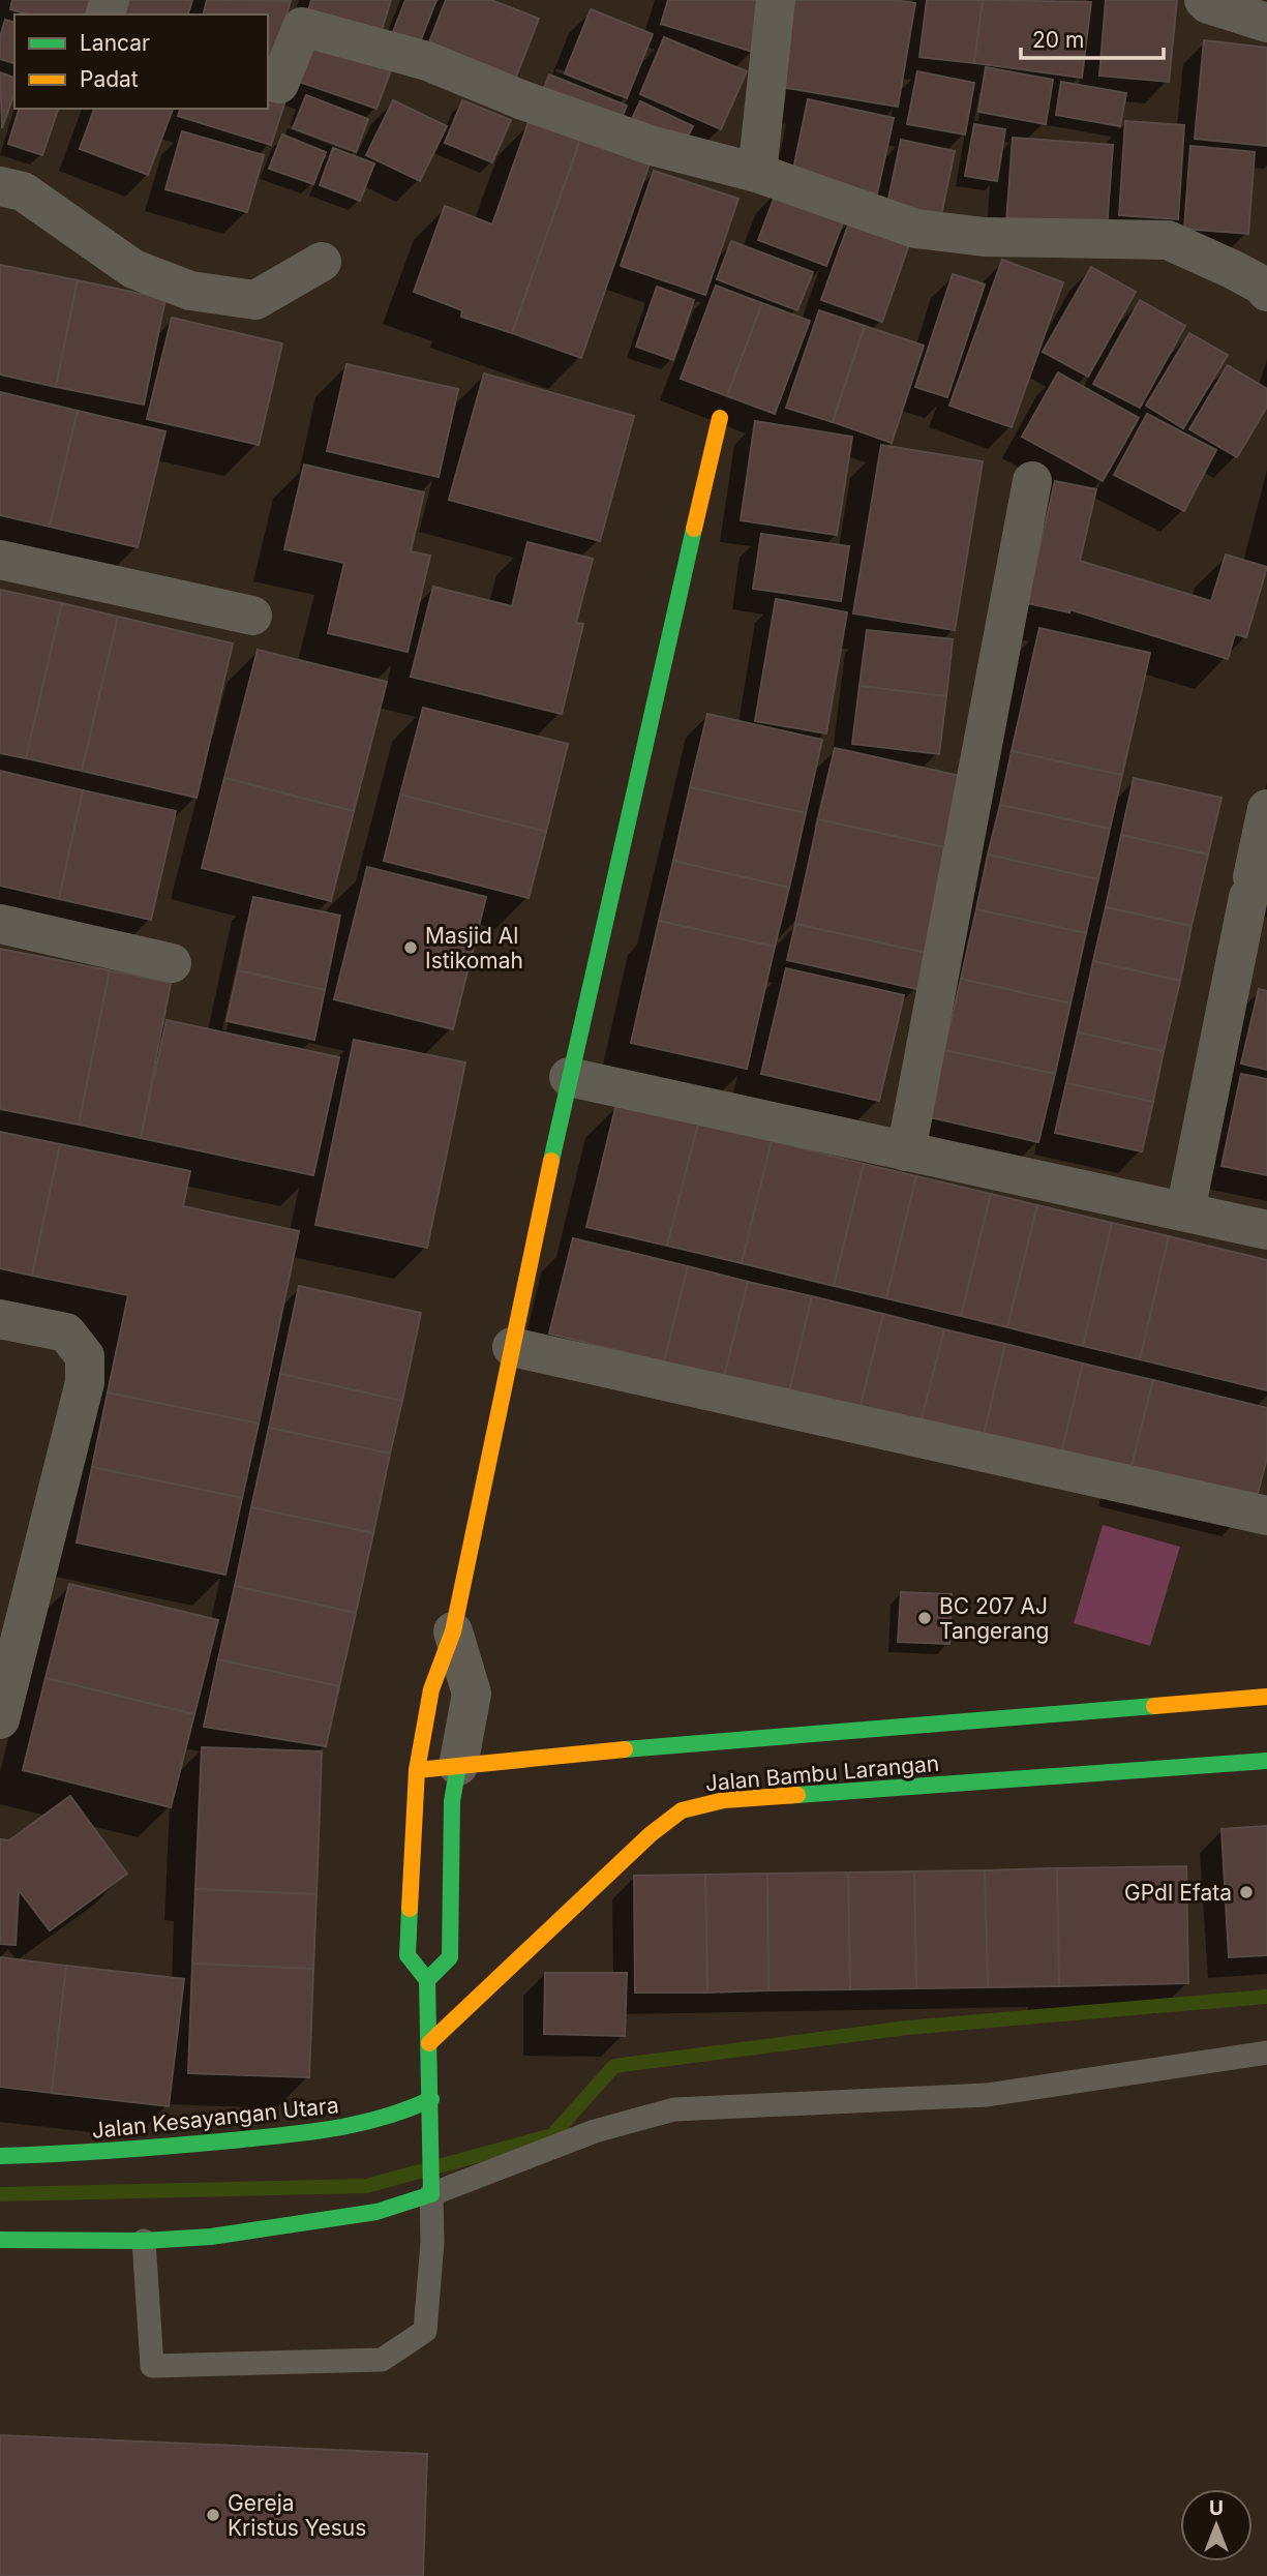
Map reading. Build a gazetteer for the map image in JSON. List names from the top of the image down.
{
  "streets": {
    "street": ["Jalan Bambu Larangan", "Jalan Kesayangan Utara"]
  },
  "places": [
    "Masjid Al Istikomah",
    "BC 207 AJ Tangerang",
    "GPdI Efata",
    "Gereja Kristus Yesus"
  ],
  "legend": ["Lancar", "Padat"],
  "scale_bar": "20 m",
  "north": "top"
}
